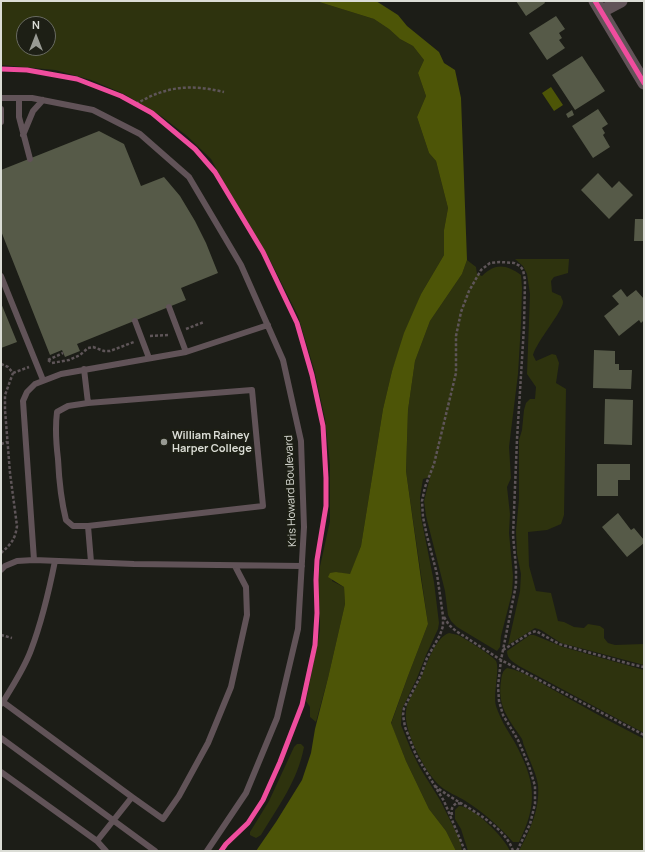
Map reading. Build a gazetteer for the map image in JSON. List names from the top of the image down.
{
  "streets": {
    "lane": ["Kris Howard Boulevard"]
  },
  "places": ["William Rainey Harper College"],
  "north": "top"
}
